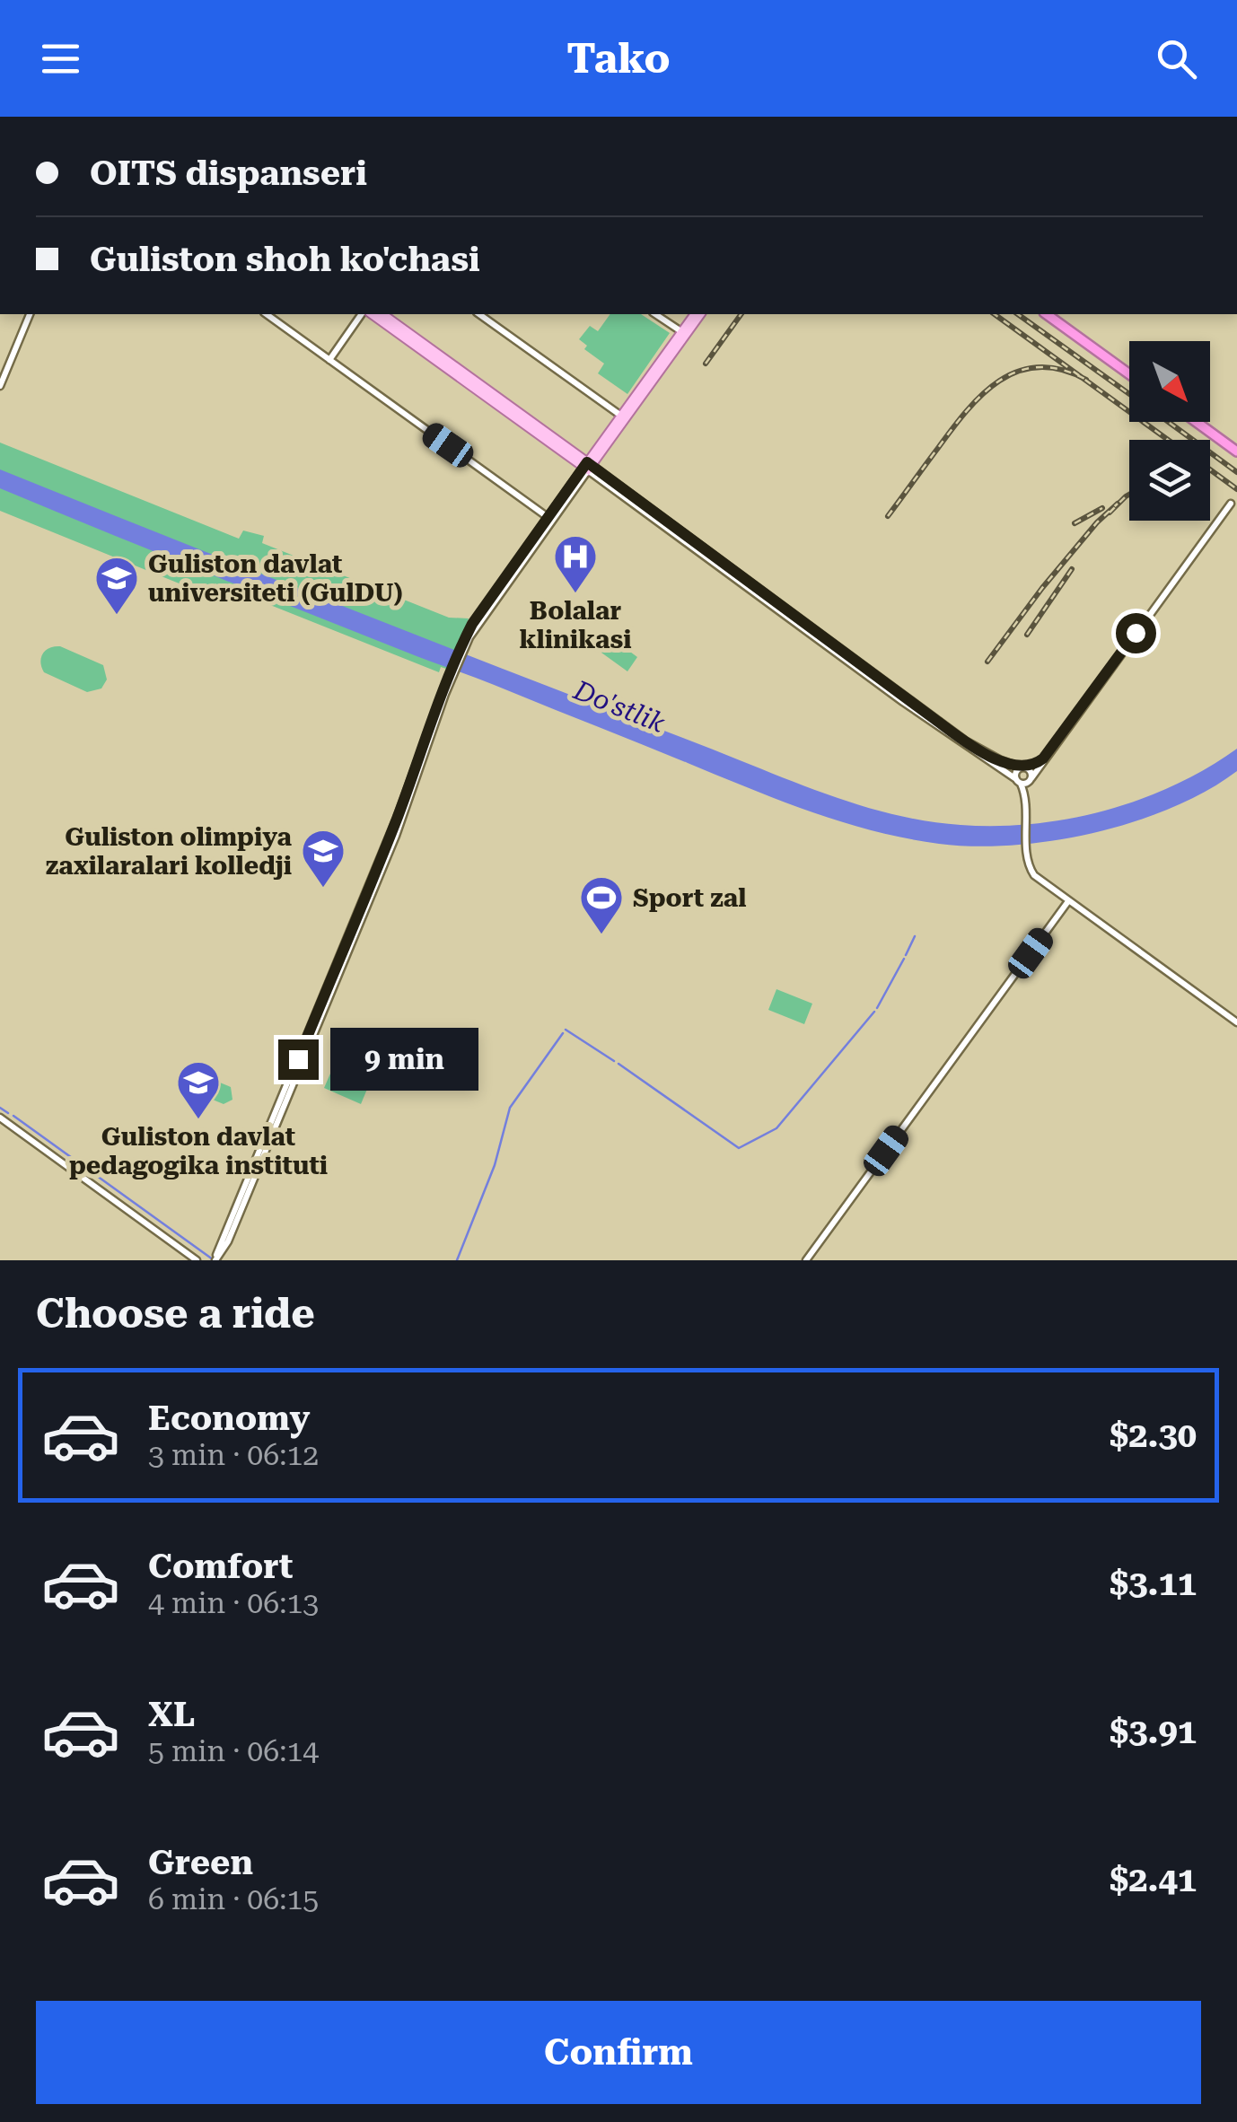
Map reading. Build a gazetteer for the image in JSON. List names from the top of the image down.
{
  "water": ["Do'stlik"],
  "places": {
    "hospital": ["Bolalar klinikasi"],
    "school or university": ["Guliston davlat universiteti (GulDU)", "Guliston olimpiya zaxilaralari kolledji", "Guliston davlat pedagogika instituti"],
    "sports": ["Sport zal"]
  },
  "north": "bottom right",
  "page": {
    "header": "Tako",
    "banner": ["OITS dispanseri", "Guliston shoh ko'chasi"],
    "bubble": "9 min",
    "heading": "Choose a ride",
    "list": [
      {
        "name": "Economy",
        "note": "3 min · 06:12",
        "value": "$2.30"
      },
      {
        "name": "Comfort",
        "note": "4 min · 06:13",
        "value": "$3.11"
      },
      {
        "name": "XL",
        "note": "5 min · 06:14",
        "value": "$3.91"
      },
      {
        "name": "Green",
        "note": "6 min · 06:15",
        "value": "$2.41"
      }
    ],
    "buttons": "Confirm"
  }
}
